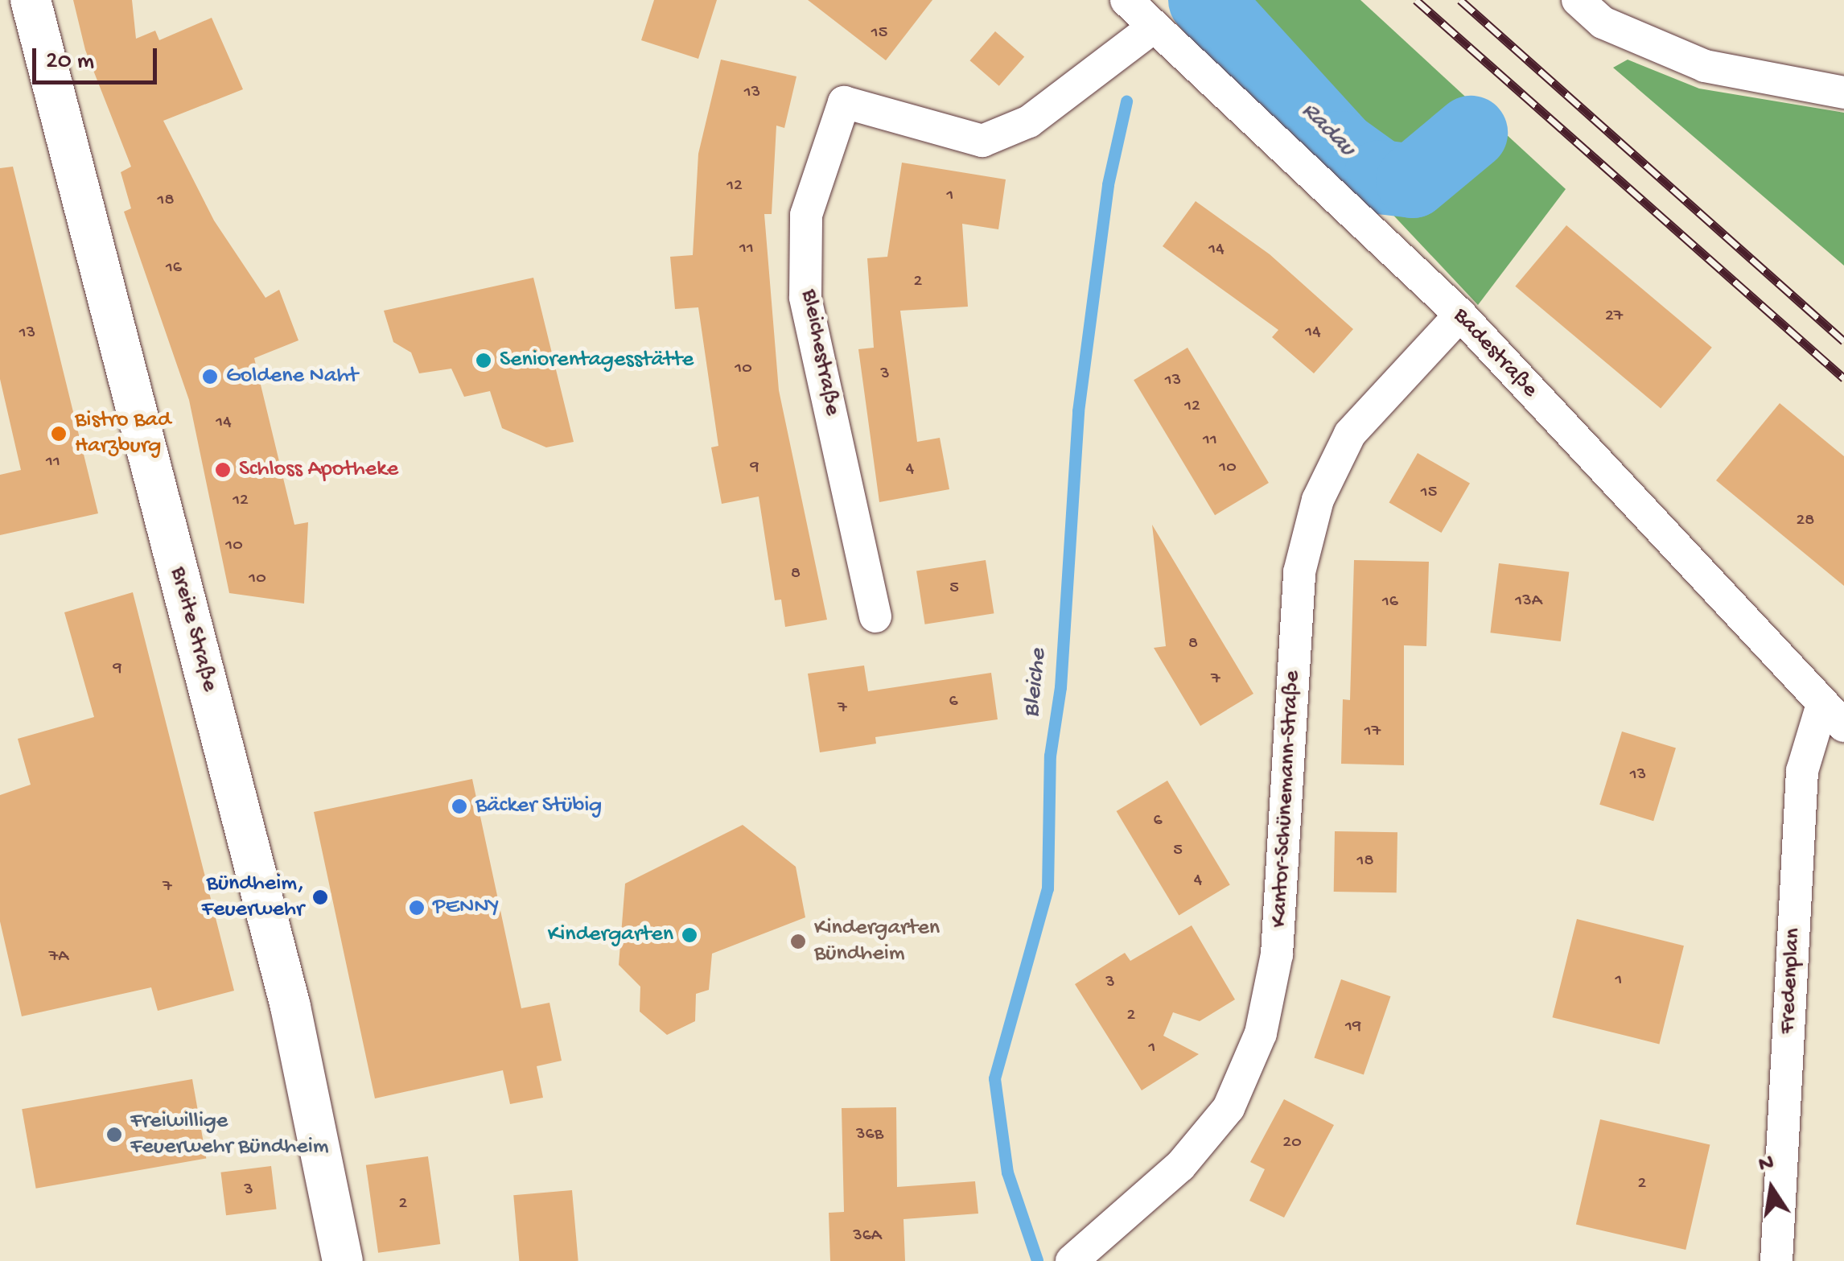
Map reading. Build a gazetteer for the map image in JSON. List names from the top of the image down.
{
  "streets": {
    "street": [
      "Bleichestraße",
      "Badestraße",
      "Breite Straße",
      "Kantor-Schünemann-Straße",
      "Fredenplan"
    ]
  },
  "crossings": [
    ["Bleichestraße", "Badestraße"],
    ["Badestraße", "Kantor-Schünemann-Straße"],
    ["Badestraße", "Fredenplan"]
  ],
  "water": ["Radau", "Bleiche"],
  "places": [
    "Seniorentagesstätte",
    "Goldene Naht",
    "Bistro Bad Harzburg",
    "Schloss Apotheke",
    "Bäcker Stübig",
    "Bündheim, Feuerwehr",
    "PENNY",
    "Kindergarten",
    "Kindergarten Bündheim",
    "Freiwillige Feuerwehr Bündheim"
  ],
  "house_numbers": [
    "15",
    "13",
    "12",
    "1",
    "18",
    "11",
    "14",
    "16",
    "2",
    "27",
    "14",
    "13",
    "10",
    "3",
    "13",
    "12",
    "14",
    "11",
    "11",
    "9",
    "10",
    "4",
    "15",
    "12",
    "28",
    "10",
    "8",
    "10",
    "5",
    "13A",
    "16",
    "8",
    "9",
    "7",
    "6",
    "7",
    "17",
    "13",
    "6",
    "5",
    "18",
    "4",
    "7",
    "7A",
    "1",
    "3",
    "2",
    "19",
    "1",
    "36B",
    "20",
    "2",
    "3",
    "2",
    "36A"
  ],
  "scale_bar": "20 m",
  "north": "top"
}
